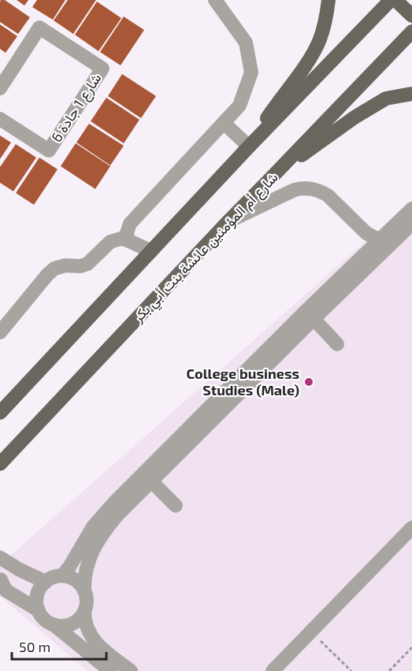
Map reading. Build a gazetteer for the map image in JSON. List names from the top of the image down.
{
  "streets": {
    "main road": ["شارع أم المؤمنين عائشة بنت أبي بكر"],
    "street": ["شارع 1 جادة 6"]
  },
  "places": ["College business Studies (Male)"],
  "scale_bar": "50 m"
}
